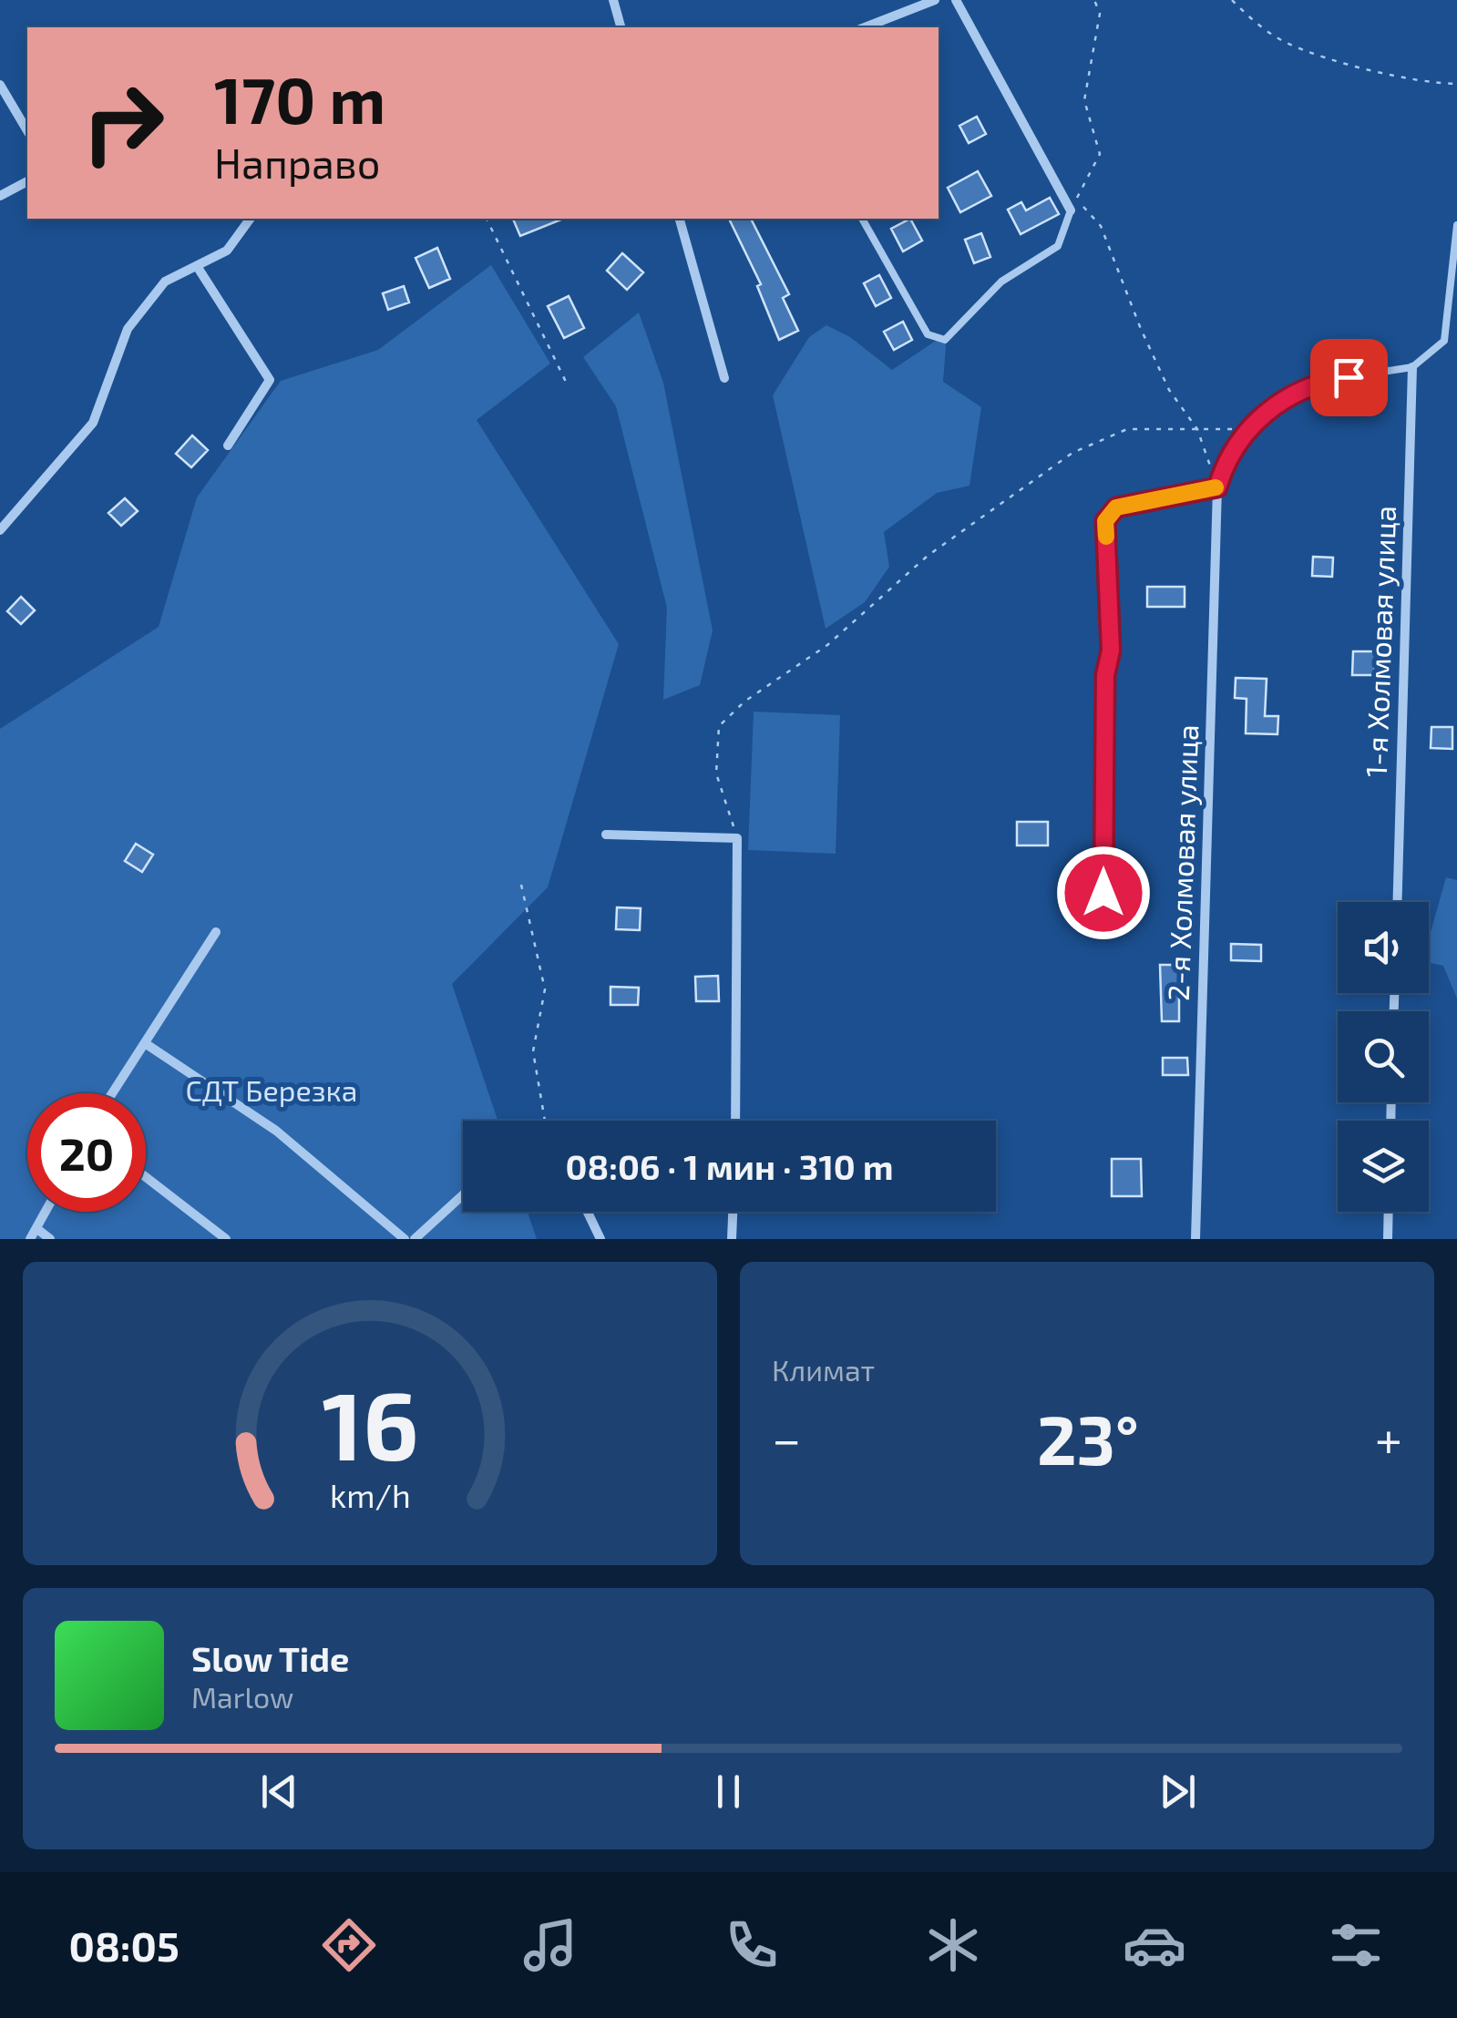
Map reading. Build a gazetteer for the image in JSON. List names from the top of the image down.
{
  "streets": {
    "street": ["1-я Холмовая улица", "2-я Холмовая улица"]
  },
  "parks": ["СДТ Березка"],
  "page": {
    "turn": ["170 m", "Направо"],
    "limit": "20",
    "trip": "08:06 · 1 мин · 310 m",
    "tile": "Климат",
    "heat": ["−", "23°", "+"],
    "song": ["Slow Tide", "Marlow"],
    "tabs": "08:05",
    "gauge": ["16", "km/h"]
  }
}
